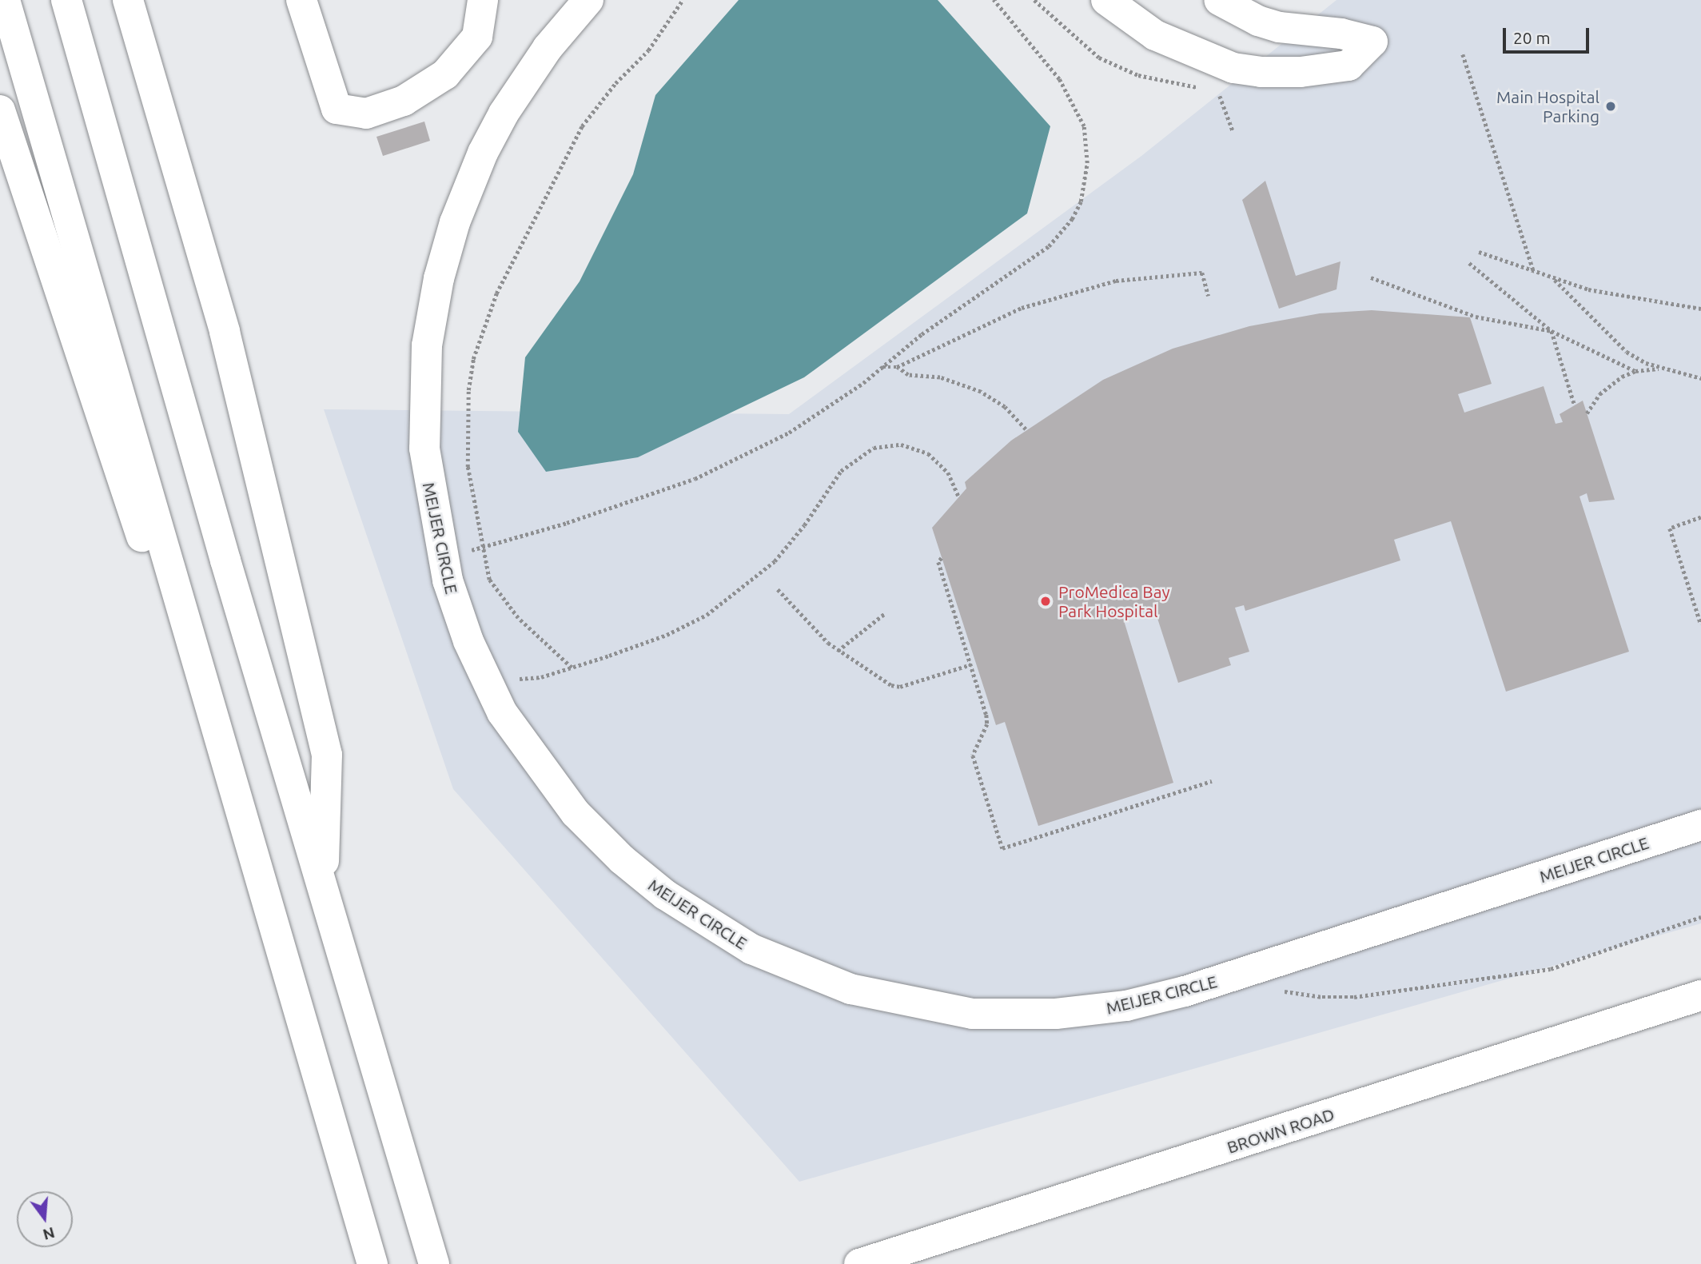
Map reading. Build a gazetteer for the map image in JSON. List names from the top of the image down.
{
  "streets": {
    "main road": ["MEIJER CIRCLE", "BROWN ROAD"]
  },
  "places": ["Main Hospital Parking", "ProMedica Bay Park Hospital"],
  "scale_bar": "20 m",
  "north": "bottom"
}
